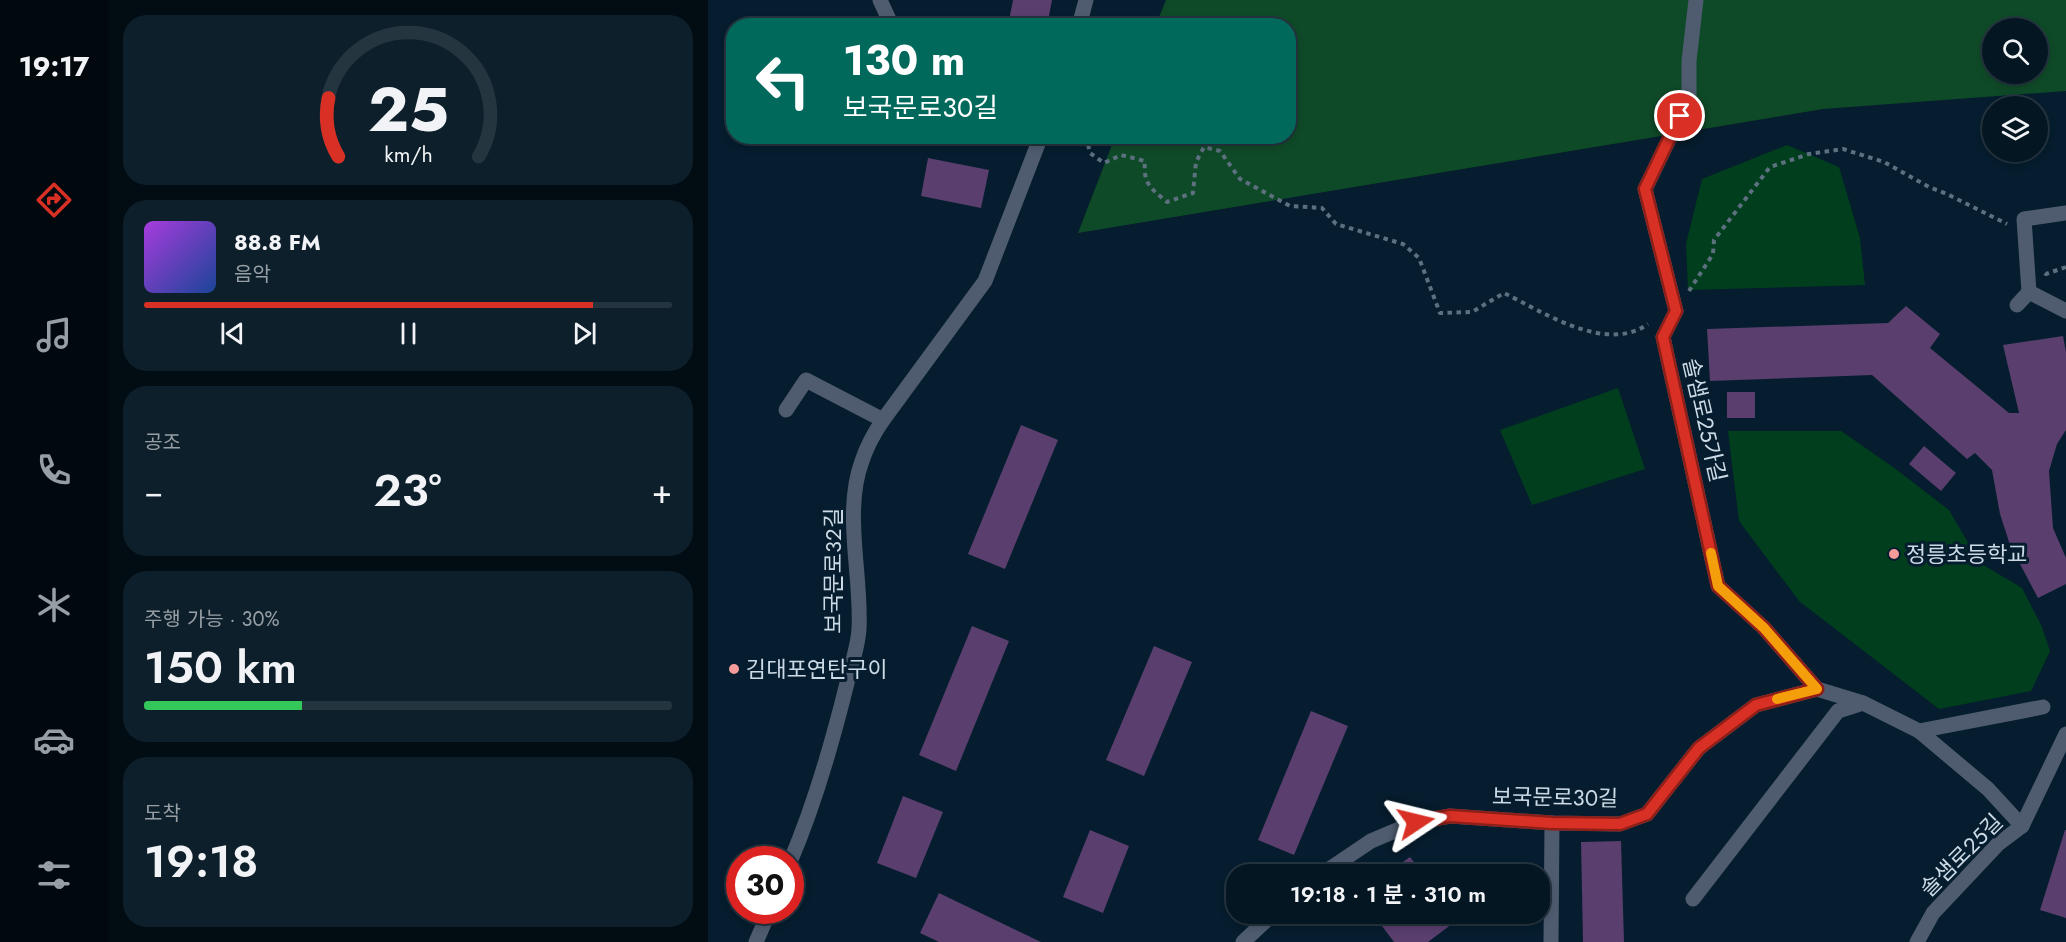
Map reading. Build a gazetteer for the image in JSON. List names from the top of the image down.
{
  "streets": {
    "street": [
      "솔샘로25가길",
      "보국문로32길",
      "보국문로30길",
      "솔샘로25길"
    ]
  },
  "crossings": [
    ["솔샘로25가길", "보국문로30길"]
  ],
  "places": ["정릉초등학교", "김대포연탄구이"],
  "page": {
    "tabs": "19:17",
    "turn": ["130 m", "보국문로30길"],
    "song": ["88.8 FM", "음악"],
    "tile": [
      "공조",
      ["주행 가능 · 30%", "150 km"],
      ["도착", "19:18"]
    ],
    "heat": ["−", "23°", "+"],
    "limit": "30",
    "trip": "19:18 · 1 분 · 310 m",
    "gauge": ["25", "km/h"]
  }
}
